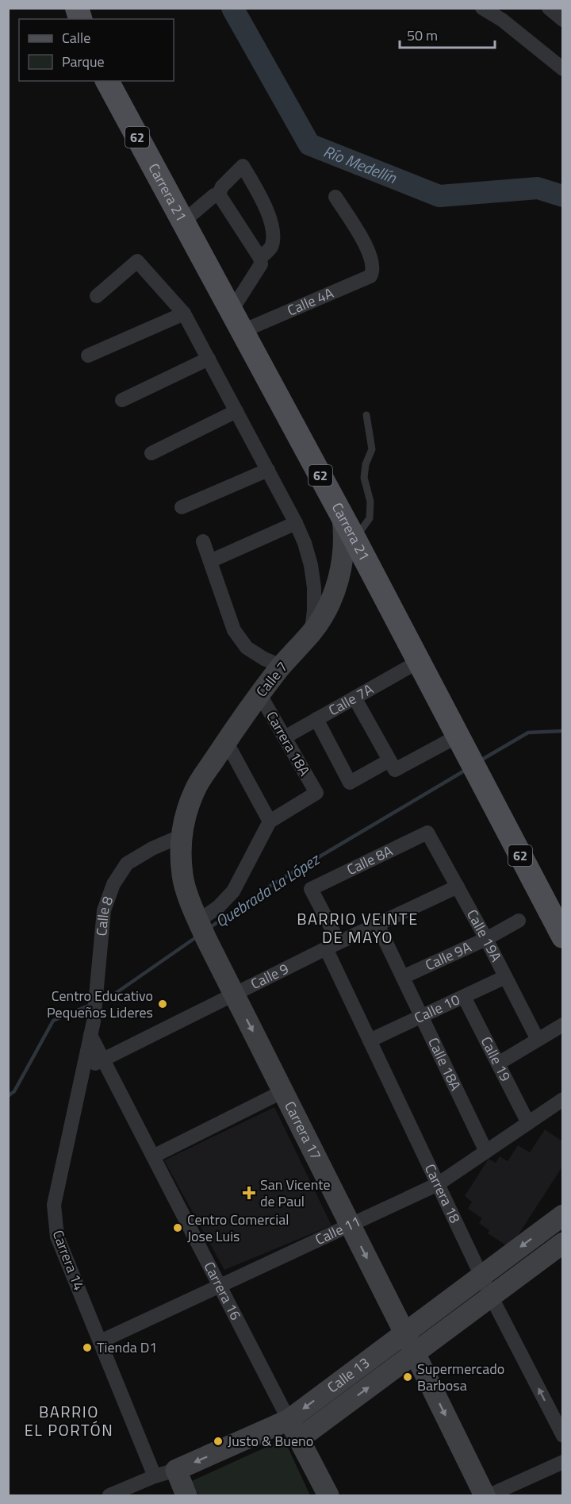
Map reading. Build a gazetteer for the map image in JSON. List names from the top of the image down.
{
  "streets": {
    "main road": ["62", "Carrera 21"],
    "street": [
      "Calle 4A",
      "Calle 7",
      "Calle 7A",
      "Carrera 18A",
      "Calle 8A",
      "Calle 8",
      "Calle 19A",
      "Calle 9A",
      "Calle 9",
      "Calle 10",
      "Calle 19",
      "Calle 18A",
      "Carrera 17",
      "Carrera 18",
      "Calle 11",
      "Carrera 14",
      "Carrera 16",
      "Calle 13"
    ]
  },
  "crossings": [
    ["Carrera 21", "Calle 4A"],
    ["Carrera 21", "Calle 7"],
    ["Carrera 21", "Calle 7A"],
    ["Calle 7", "Carrera 18A"],
    ["Calle 7", "Calle 8"],
    ["Calle 7", "Carrera 17"],
    ["Calle 7A", "Carrera 18A"],
    ["Calle 8A", "Calle 19A"],
    ["Calle 8A", "Carrera 18"],
    ["Calle 8", "Carrera 17"],
    ["Calle 8", "Carrera 14"],
    ["Calle 8", "Carrera 16"],
    ["Calle 19A", "Calle 9A"],
    ["Calle 19A", "Calle 9"],
    ["Calle 19A", "Calle 10"],
    ["Calle 9A", "Calle 18A"],
    ["Calle 9", "Calle 18A"],
    ["Calle 9", "Carrera 17"],
    ["Calle 9", "Carrera 18"],
    ["Calle 9", "Carrera 14"],
    ["Calle 9", "Carrera 16"],
    ["Calle 10", "Calle 19"],
    ["Calle 10", "Calle 18A"],
    ["Calle 10", "Carrera 18"],
    ["Calle 19", "Calle 11"],
    ["Calle 18A", "Calle 11"],
    ["Carrera 17", "Calle 11"],
    ["Carrera 17", "Calle 13"],
    ["Carrera 18", "Calle 11"],
    ["Carrera 18", "Calle 13"],
    ["Calle 11", "Carrera 14"],
    ["Calle 11", "Carrera 16"],
    ["Carrera 14", "Carrera 16"],
    ["Carrera 14", "Calle 13"],
    ["Carrera 16", "Calle 13"]
  ],
  "one_way": ["Carrera 17"],
  "districts": ["BARRIO VEINTE DE MAYO", "BARRIO EL PORTÓN"],
  "water": ["Río Medellín", "Quebrada La López"],
  "places": {
    "other": [
      "Centro Educativo Pequeños Lideres",
      "Centro Comercial Jose Luis",
      "Tienda D1",
      "Supermercado Barbosa",
      "Justo & Bueno"
    ],
    "health": ["San Vicente de Paul"]
  },
  "legend": ["Calle", "Parque"],
  "scale_bar": "50 m"
}
